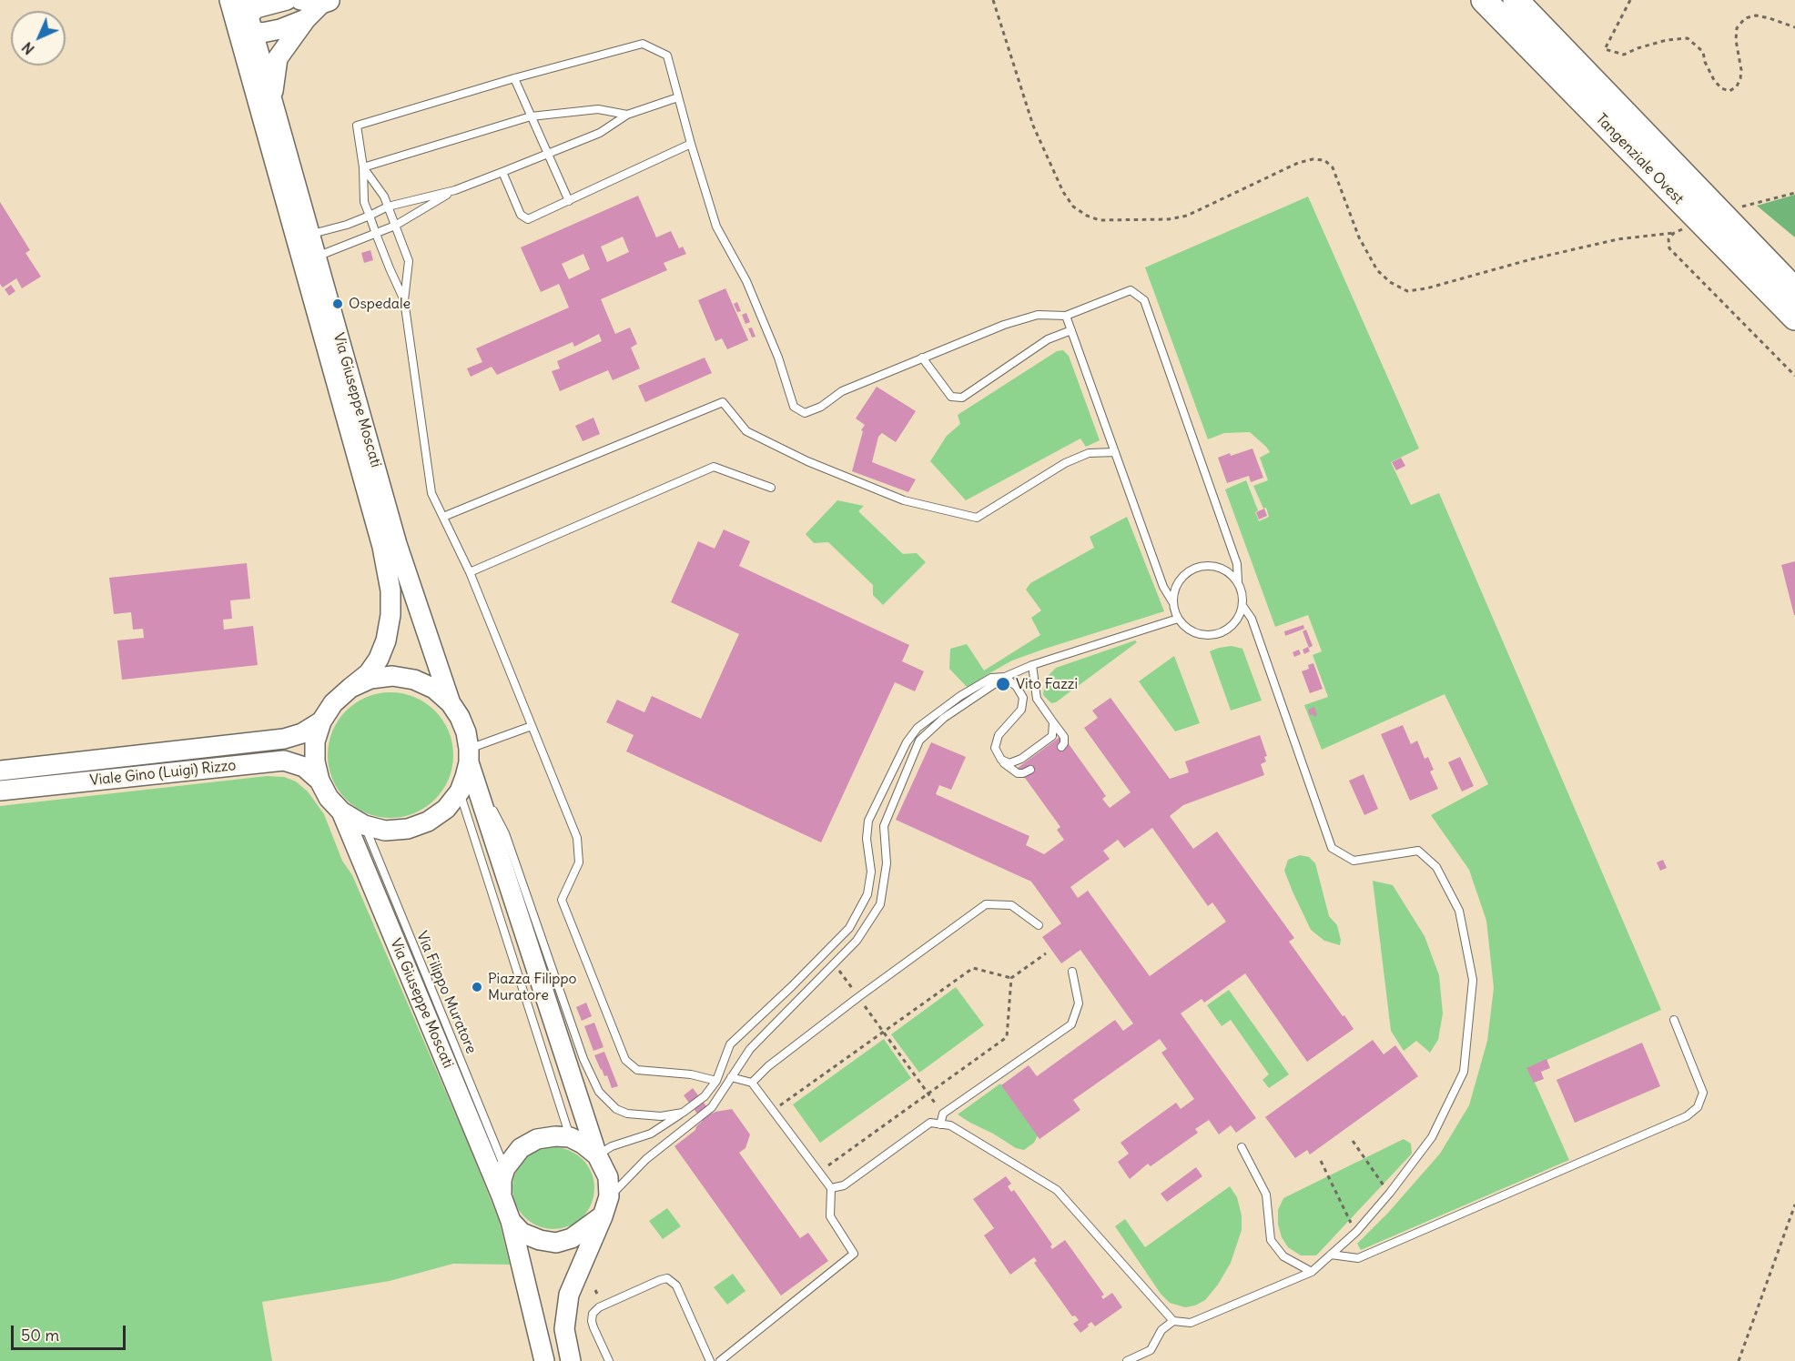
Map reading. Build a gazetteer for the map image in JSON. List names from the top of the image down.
{
  "streets": {
    "highway": ["Tangenziale Ovest"],
    "street": ["Via Giuseppe Moscati", "Viale Gino (Luigi) Rizzo"],
    "lane": ["Via Filippo Muratore"]
  },
  "crossings": [
    ["Via Giuseppe Moscati", "Viale Gino (Luigi) Rizzo"],
    ["Via Giuseppe Moscati", "Via Filippo Muratore"],
    ["Viale Gino (Luigi) Rizzo", "Via Filippo Muratore"]
  ],
  "places": ["Ospedale", "Vito Fazzi", "Piazza Filippo Muratore"],
  "scale_bar": "50 m",
  "north": "bottom left"
}
